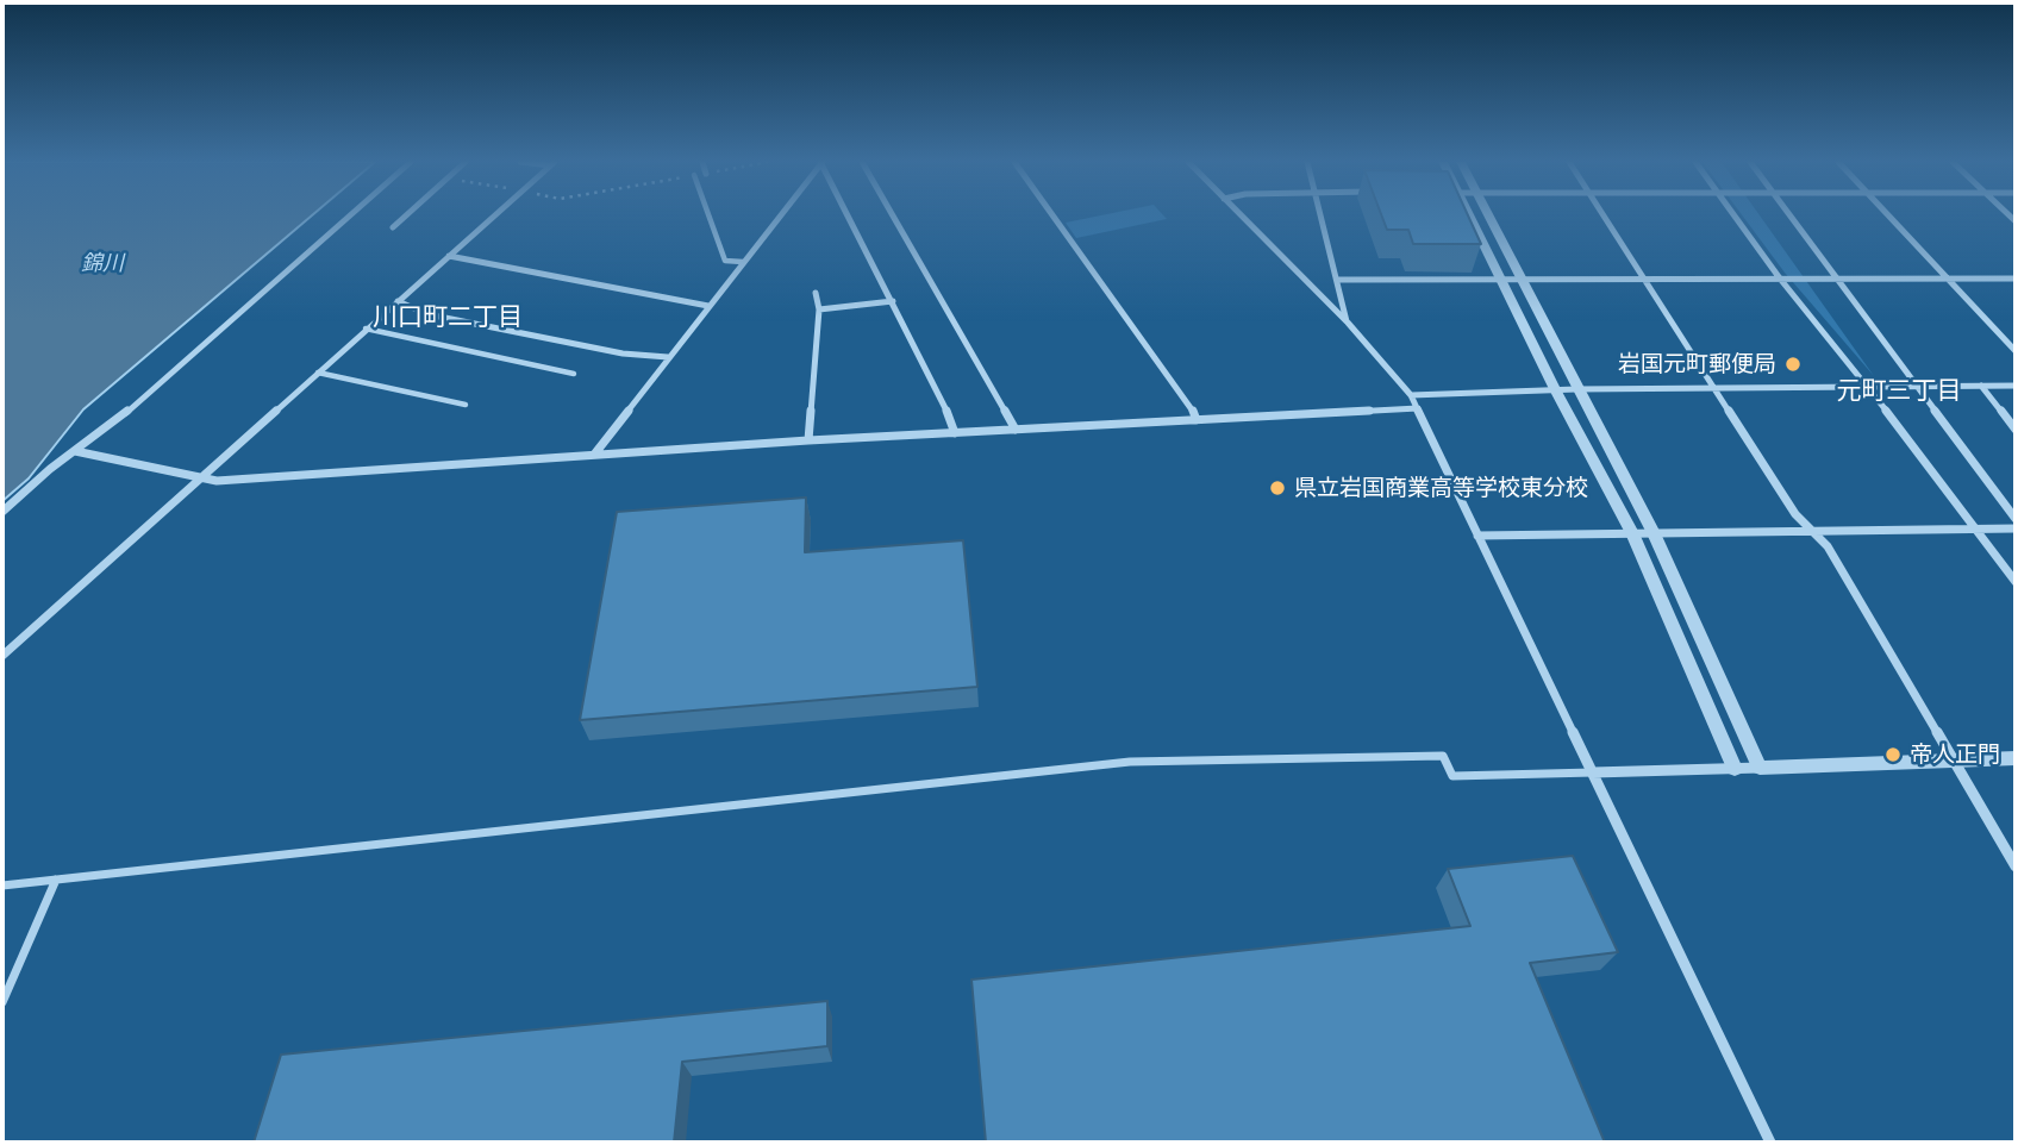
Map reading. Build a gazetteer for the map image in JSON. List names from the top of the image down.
{
  "districts": ["川口町二丁目", "元町三丁目"],
  "water": ["錦川"],
  "places": ["岩国元町郵便局", "県立岩国商業高等学校東分校", "帝人正門"]
}
